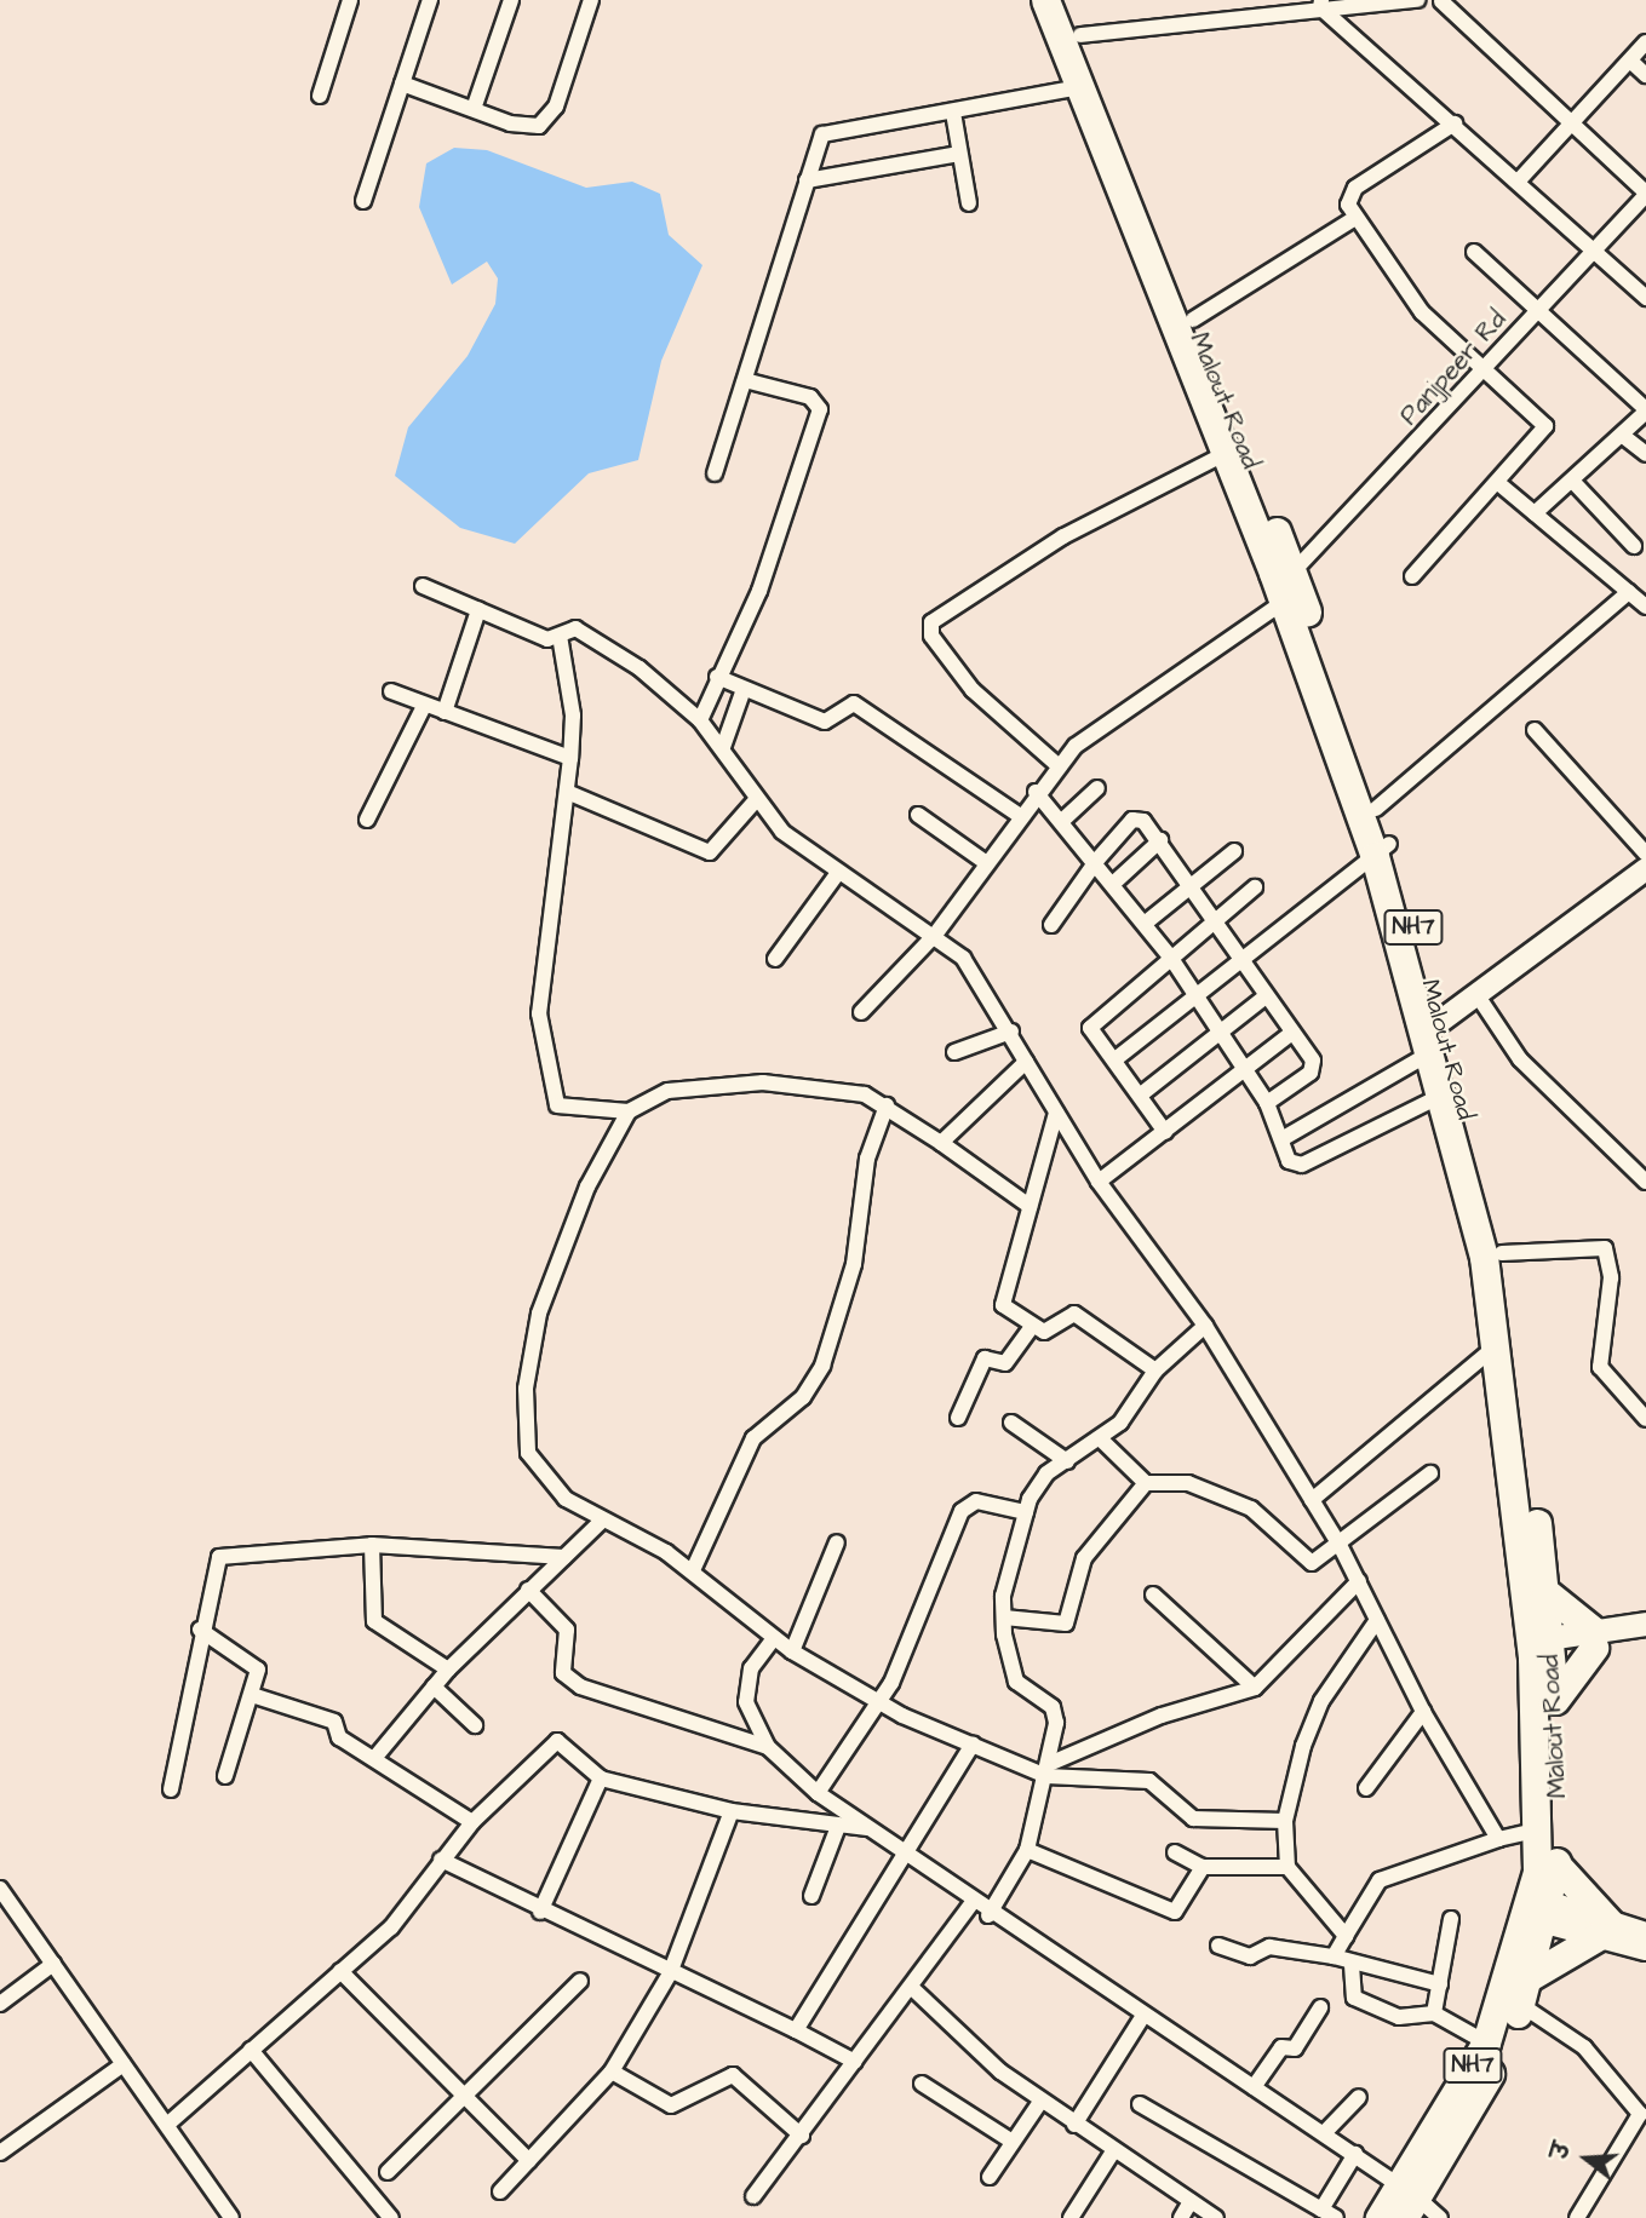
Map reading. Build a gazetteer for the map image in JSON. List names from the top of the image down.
{
  "streets": {
    "highway": ["Malout Road", "NH7"],
    "street": ["Panjpeer Rd"]
  },
  "crossings": [
    ["Panjpeer Rd", "Malout Road"],
    ["Malout Road", "NH7"]
  ],
  "north": "left"
}
